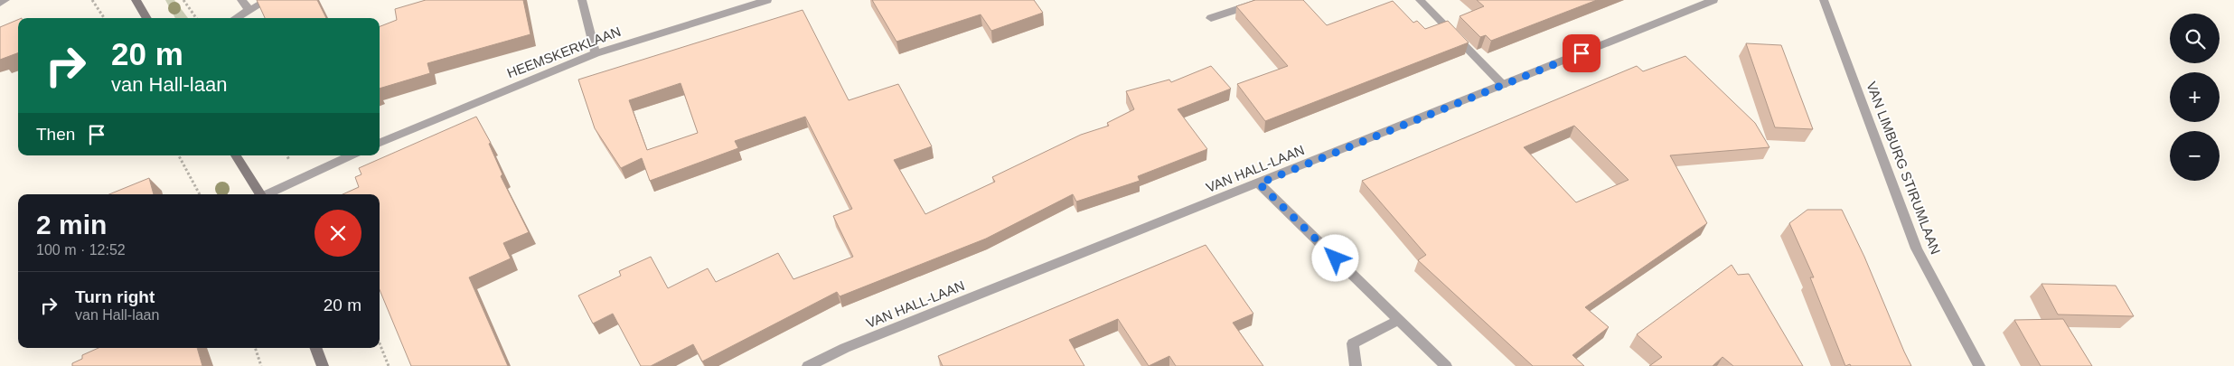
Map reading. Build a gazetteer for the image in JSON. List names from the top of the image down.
{
  "streets": {
    "street": ["HEEMSKERKLAAN", "VAN LIMBURG STIRUMLAAN", "VAN HALL-LAAN"]
  },
  "page": {
    "map_buttons": ["+", "−"],
    "turn": ["20 m", "van Hall-laan"],
    "then": "Then",
    "heading": ["2 min", "100 m · 12:52"],
    "list": [
      {
        "name": "Turn right",
        "note": "van Hall-laan",
        "value": "20 m"
      }
    ]
  }
}
